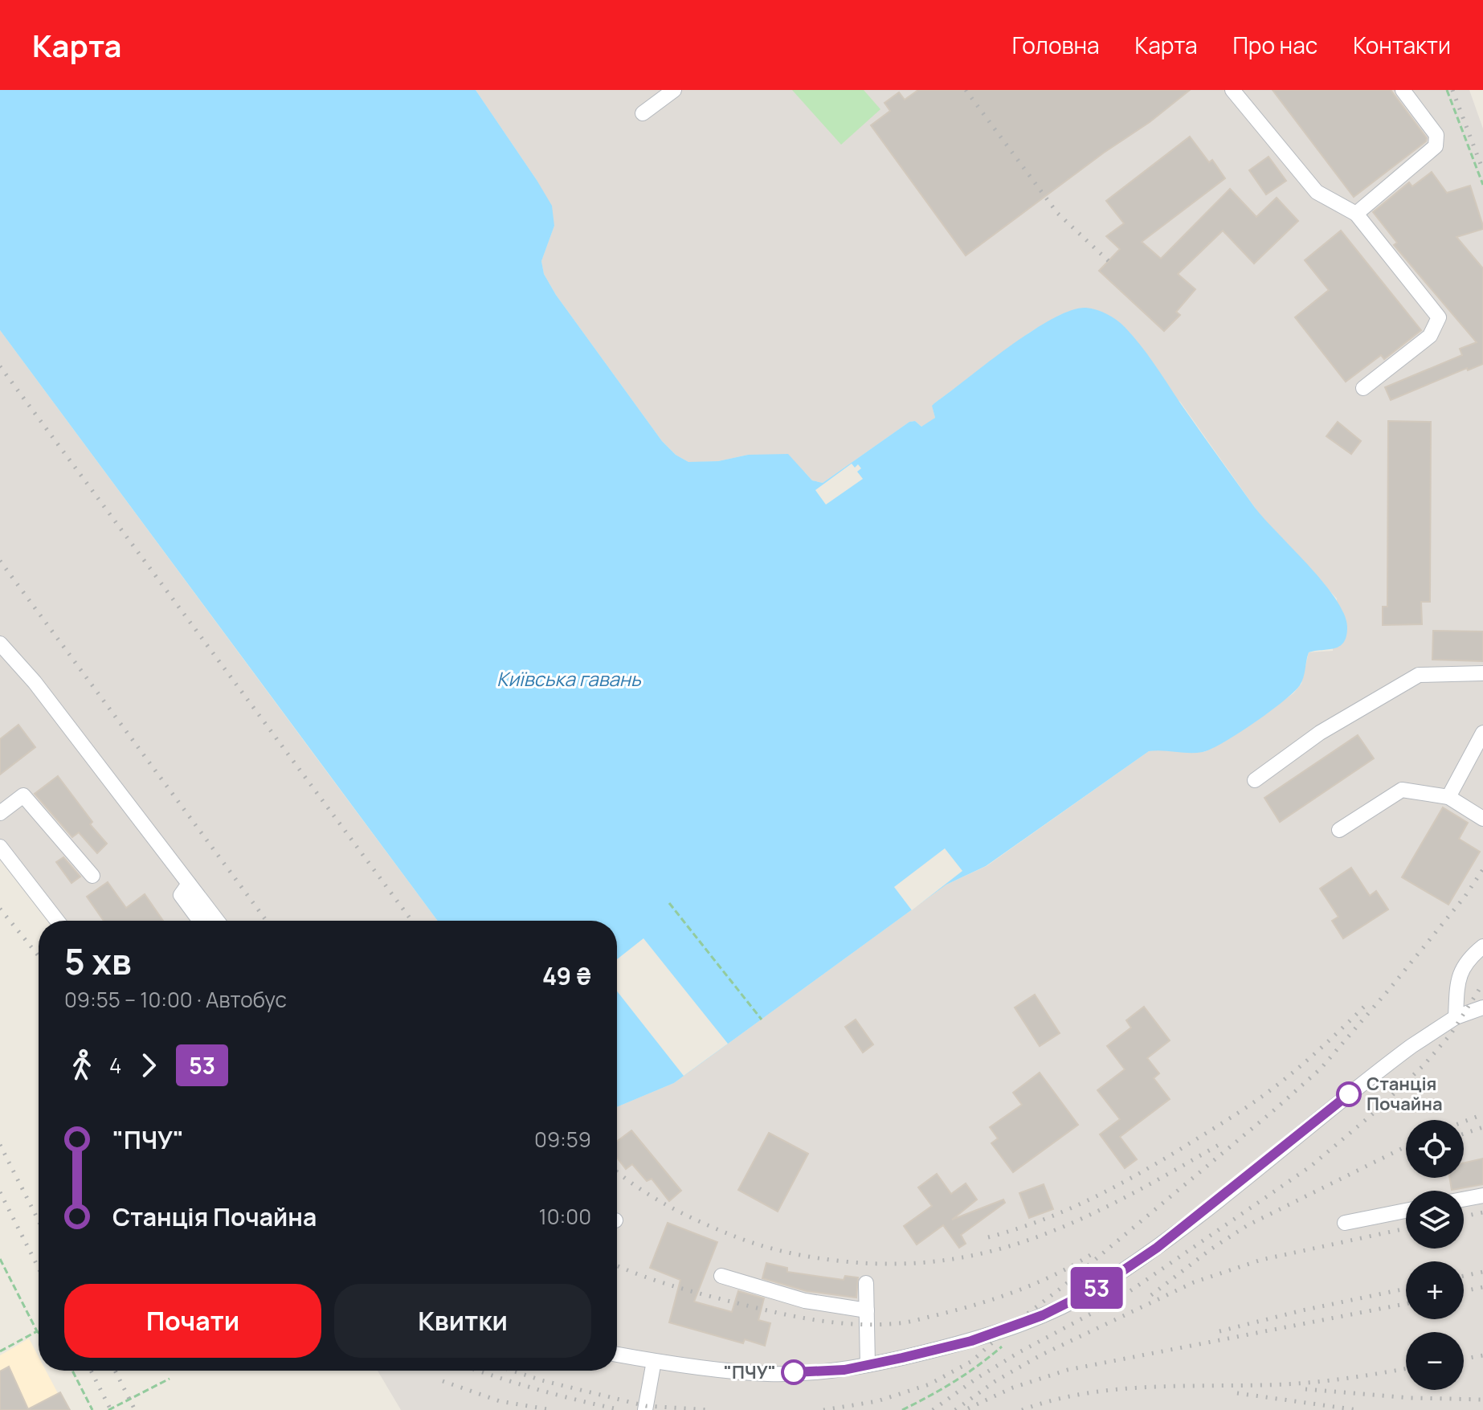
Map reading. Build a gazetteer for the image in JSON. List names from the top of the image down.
{
  "water": ["Київська гавань"],
  "places": ["Станція Почайна", "\"ПЧУ\""],
  "lines": ["bus line 53"],
  "page": {
    "header": "Карта",
    "nav": [
      "Головна",
      "Карта",
      "Про нас",
      "Контакти"
    ],
    "on_map": "53",
    "heading": ["5 хв", "09:55 – 10:00 · Автобус", "49 ₴"],
    "legs": ["4", "53"],
    "list": [
      {
        "name": "\"ПЧУ\"",
        "value": "09:59"
      },
      {
        "name": "Станція Почайна",
        "value": "10:00"
      }
    ],
    "map_buttons": ["+", "−"],
    "buttons": ["Почати", "Квитки"]
  }
}
